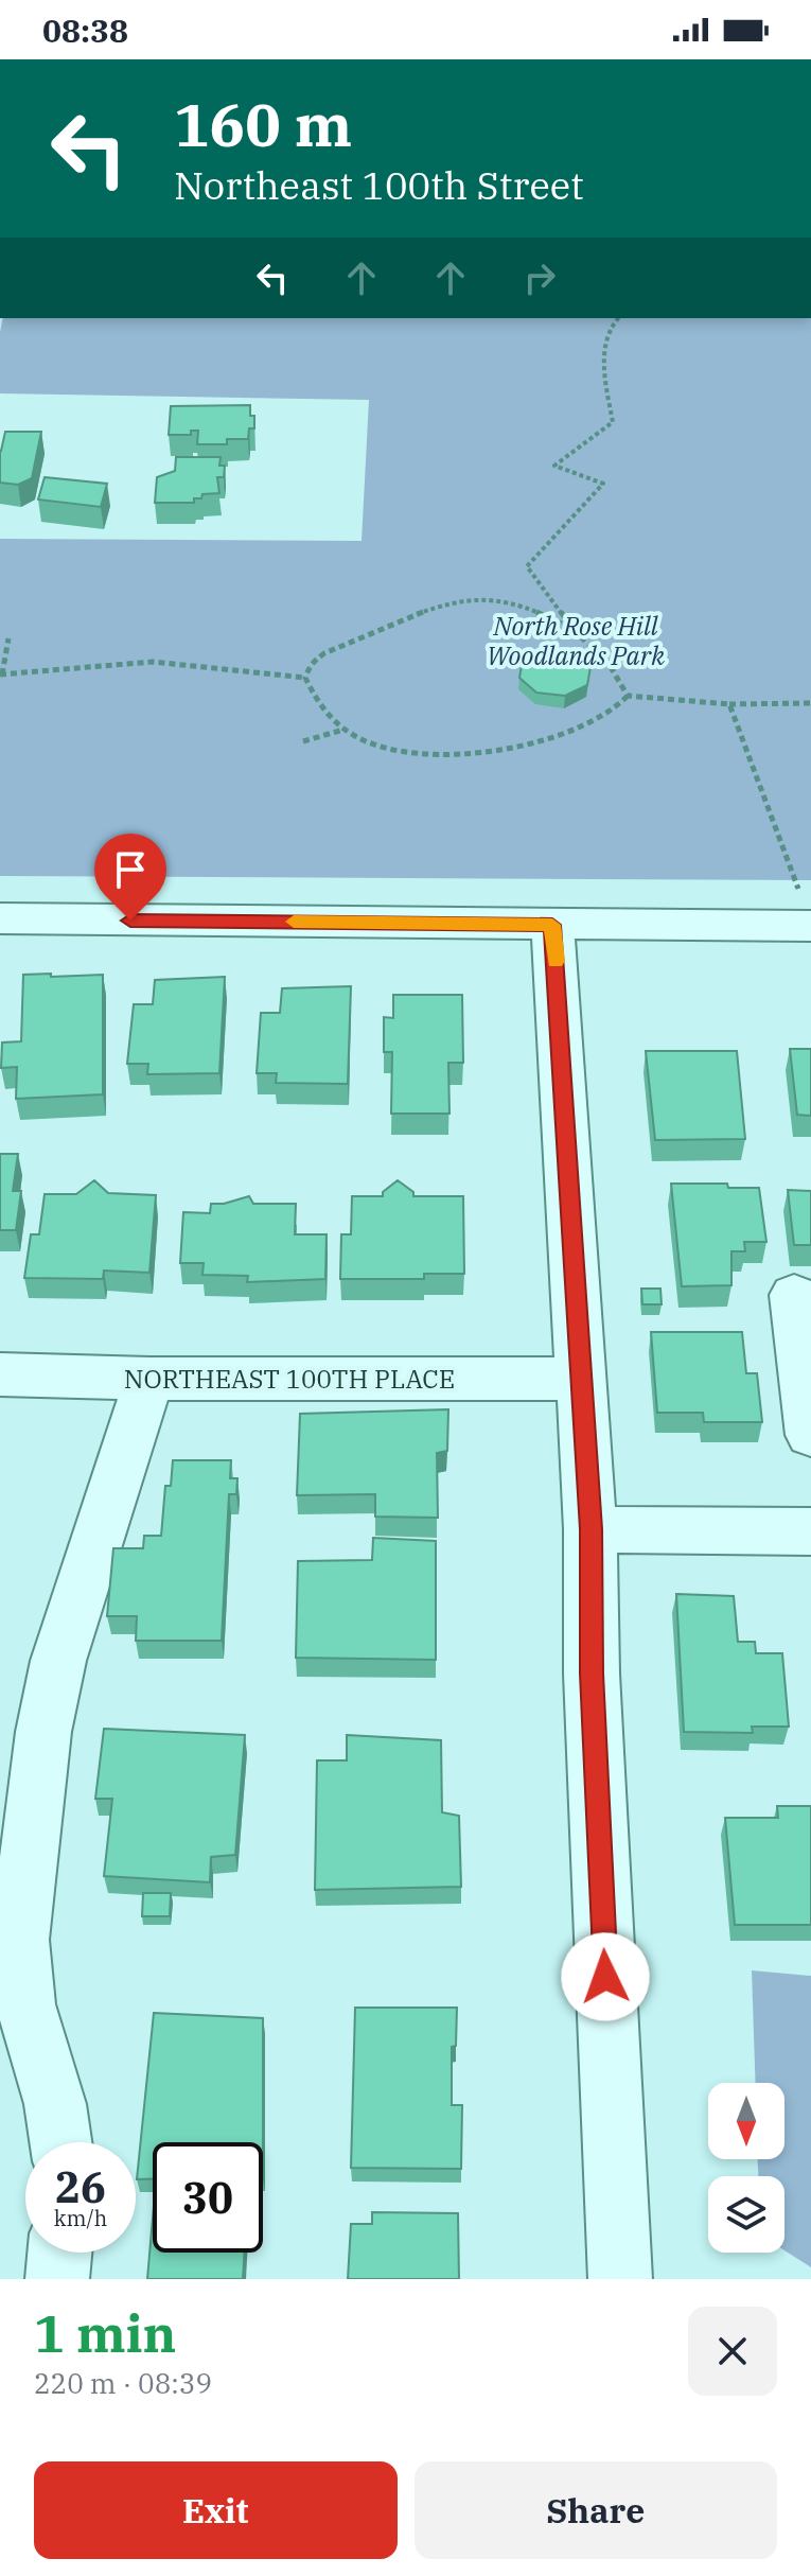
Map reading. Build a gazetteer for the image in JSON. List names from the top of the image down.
{
  "streets": {
    "street": ["NORTHEAST 100TH PLACE"]
  },
  "parks": ["North Rose Hill Woodlands Park"],
  "north": "bottom",
  "page": {
    "status": "08:38",
    "turn": ["160 m", "Northeast 100th Street"],
    "speed": "26 km/h",
    "limit": "30",
    "heading": ["1 min", "220 m · 08:39"],
    "buttons": ["Exit", "Share"]
  }
}
